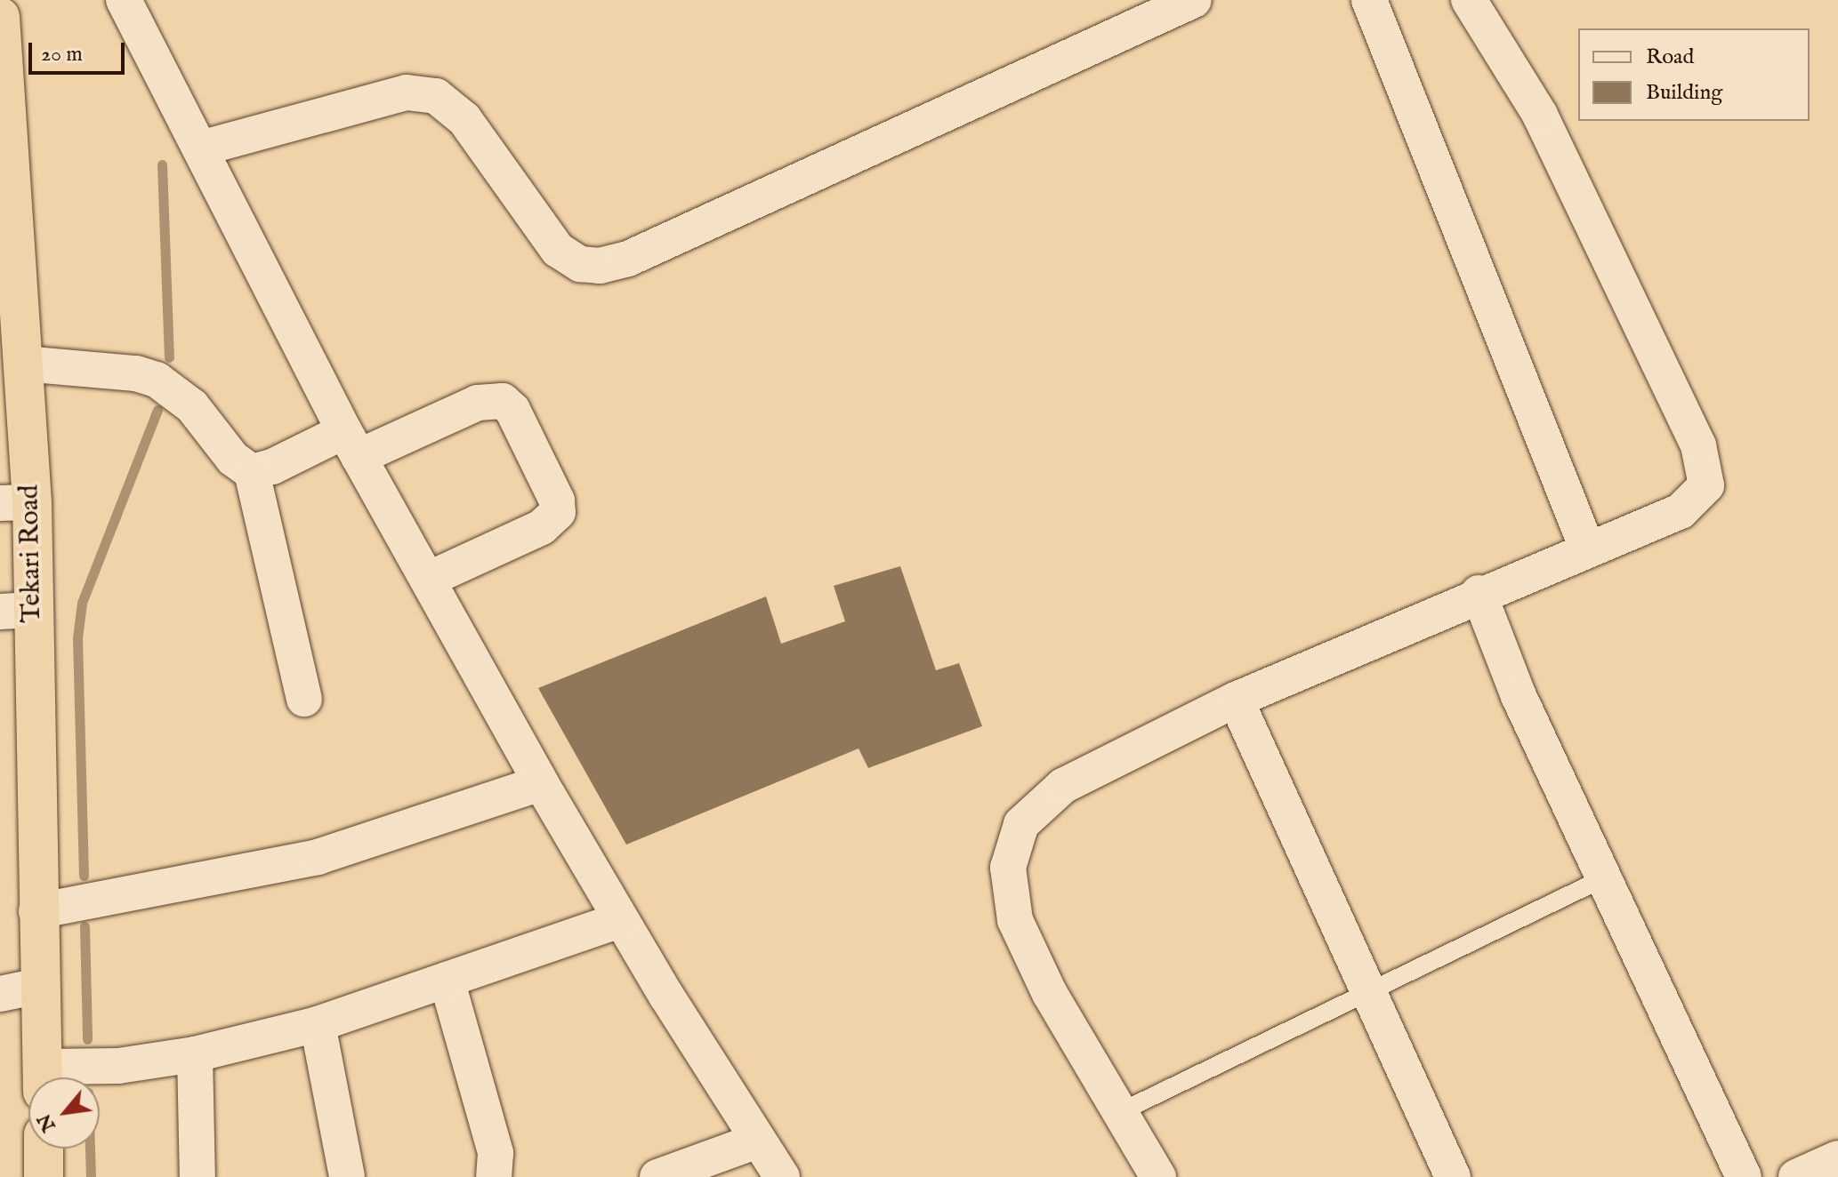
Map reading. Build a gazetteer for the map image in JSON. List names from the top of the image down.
{
  "streets": {
    "highway": ["Tekari Road"]
  },
  "legend": ["Road", "Building"],
  "scale_bar": "20 m",
  "north": "bottom left"
}
